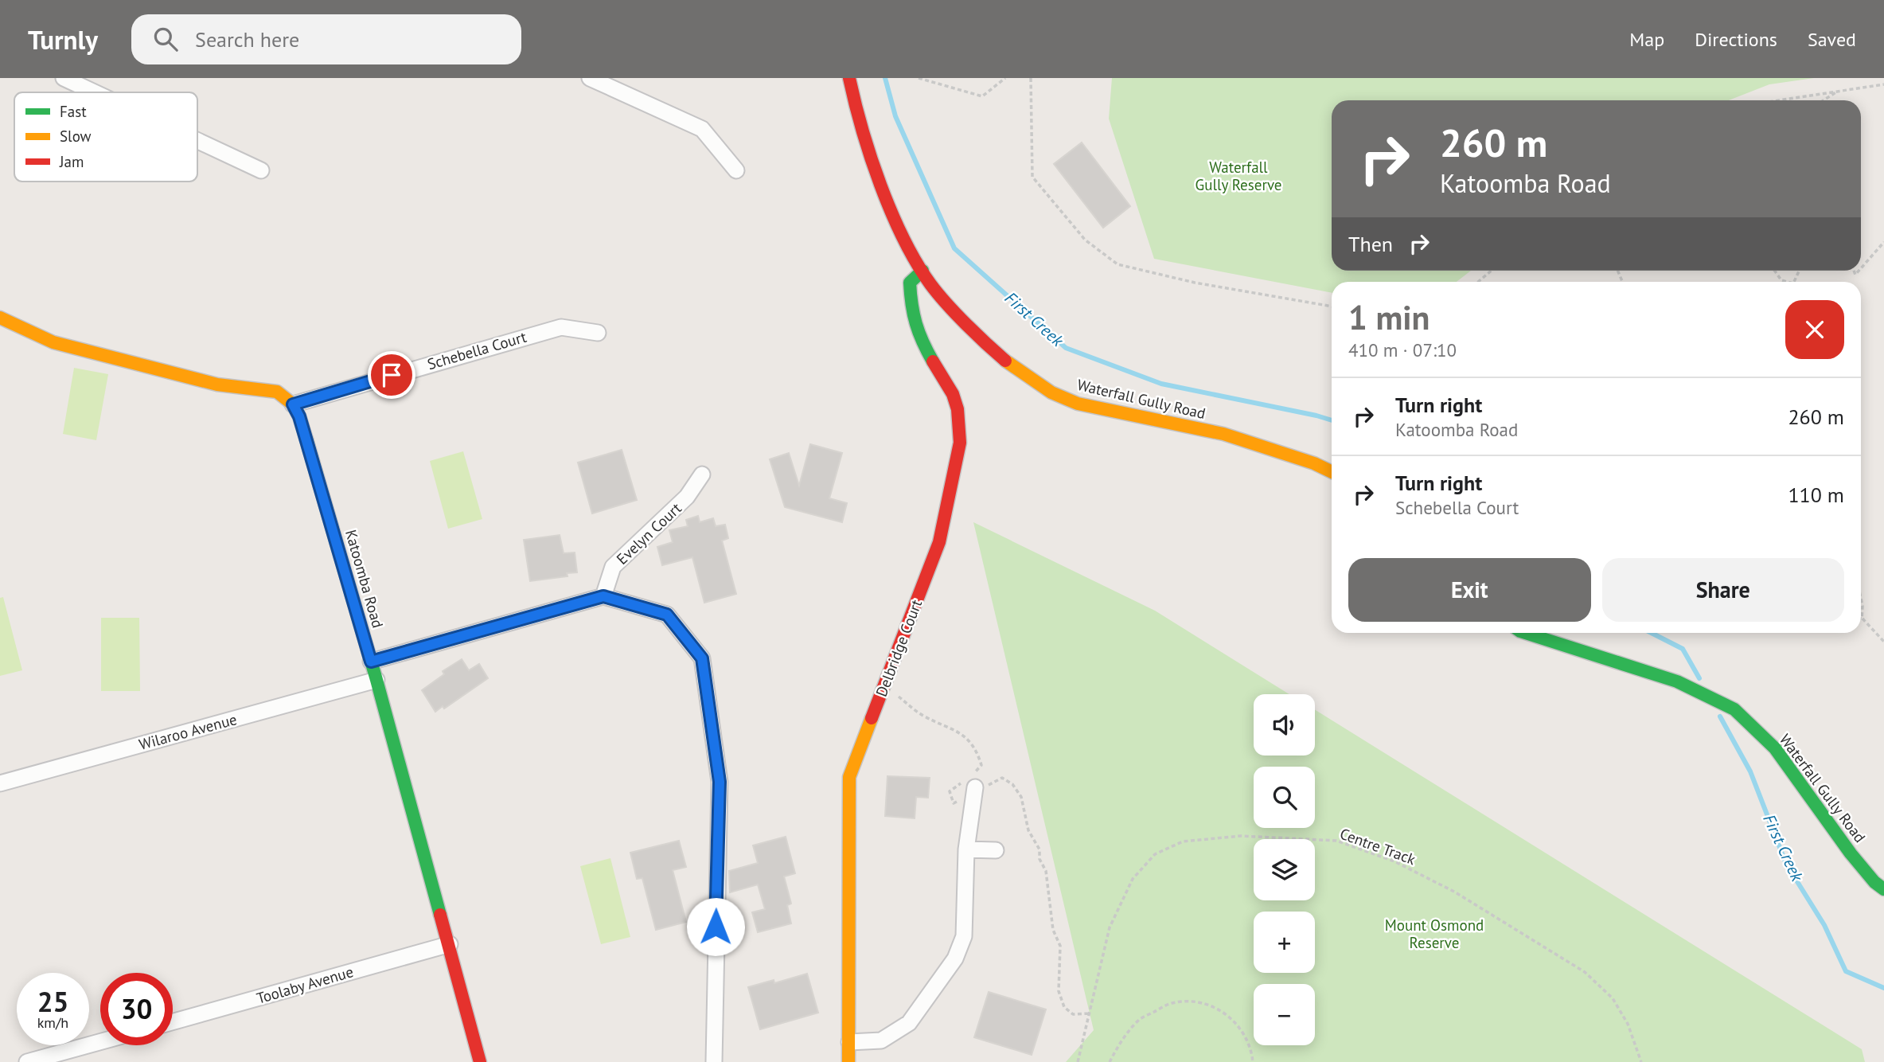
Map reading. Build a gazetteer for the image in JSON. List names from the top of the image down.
{
  "streets": {
    "street": [
      "Schebella Court",
      "Waterfall Gully Road",
      "Evelyn Court",
      "Katoomba Road",
      "Delbridge Court",
      "Wilaroo Avenue",
      "Toolaby Avenue"
    ],
    "path": ["Centre Track"]
  },
  "crossings": [
    ["Schebella Court", "Katoomba Road"],
    ["Waterfall Gully Road", "Delbridge Court"],
    ["Katoomba Road", "Wilaroo Avenue"],
    ["Katoomba Road", "Toolaby Avenue"]
  ],
  "water": ["First Creek"],
  "parks": ["Waterfall Gully Reserve", "Mount Osmond Reserve"],
  "legend": ["Fast", "Slow", "Jam"],
  "page": {
    "header": "Turnly",
    "search": "Search here",
    "nav": ["Map", "Directions", "Saved"],
    "turn": ["260 m", "Katoomba Road"],
    "then": "Then",
    "heading": ["1 min", "410 m · 07:10"],
    "list": [
      {
        "name": "Turn right",
        "note": "Katoomba Road",
        "value": "260 m"
      },
      {
        "name": "Turn right",
        "note": "Schebella Court",
        "value": "110 m"
      }
    ],
    "buttons": ["Exit", "Share"],
    "map_buttons": ["+", "−"],
    "speed": "25 km/h",
    "limit": "30"
  }
}
